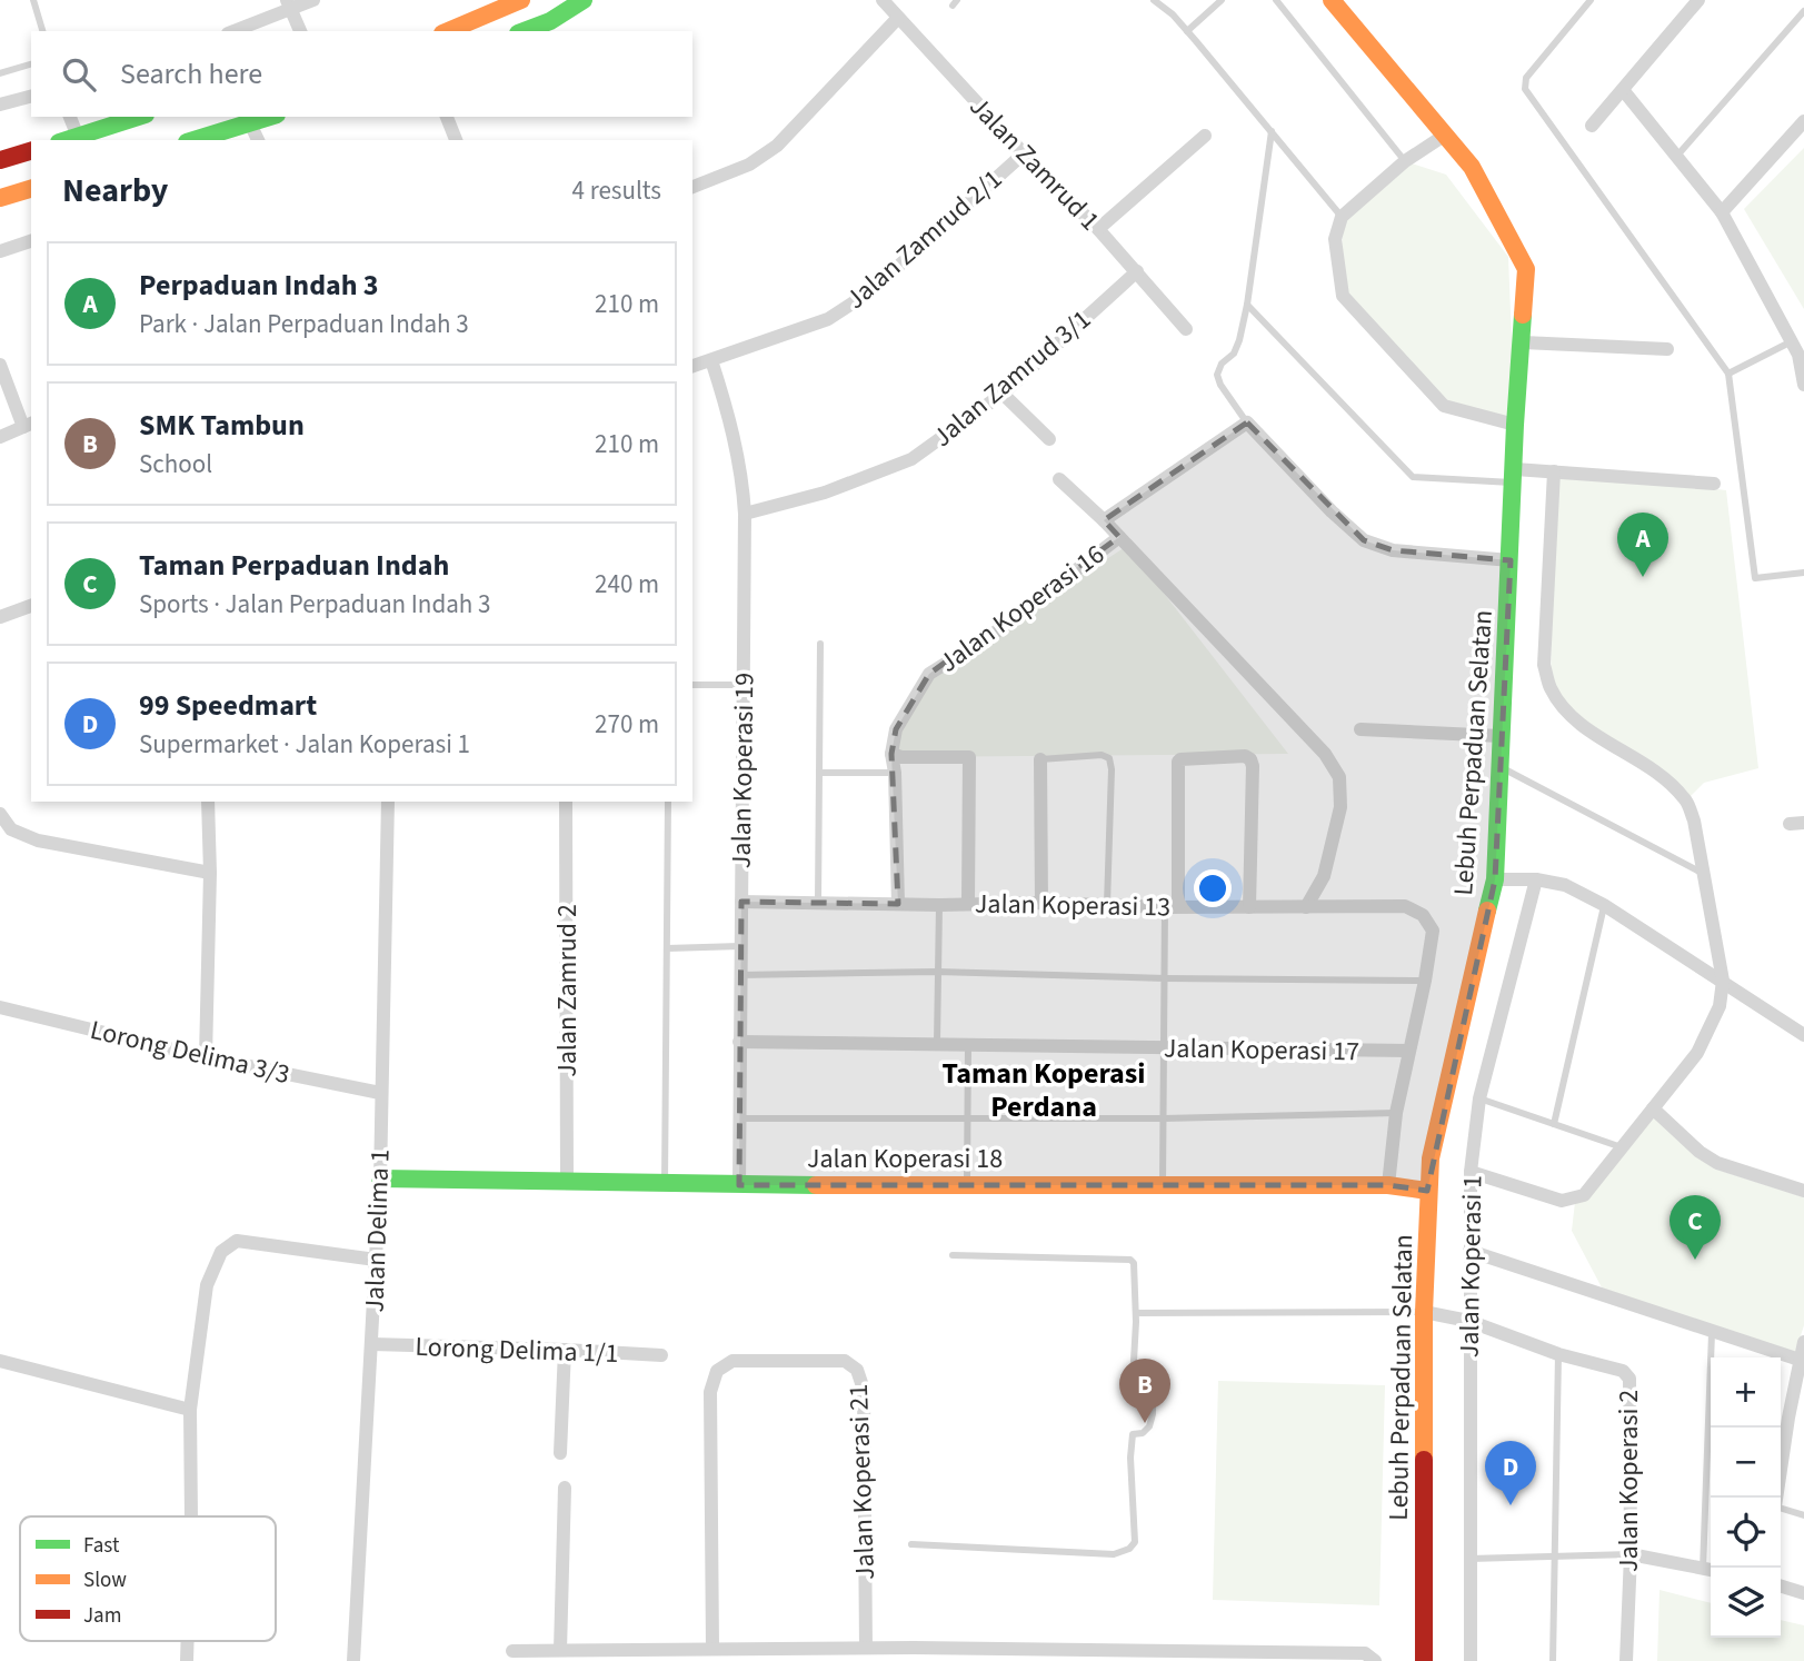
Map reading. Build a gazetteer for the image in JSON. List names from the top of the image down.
{
  "streets": {
    "street": [
      "Jalan Zamrud 1",
      "Jalan Zamrud 2/1",
      "Jalan Zamrud 3/1",
      "Jalan Koperasi 16",
      "Lebuh Perpaduan Selatan",
      "Jalan Koperasi 19",
      "Jalan Koperasi 13",
      "Jalan Zamrud 2",
      "Jalan Koperasi 17",
      "Lorong Delima 3/3",
      "Jalan Koperasi 18",
      "Jalan Delima 1",
      "Jalan Koperasi 1",
      "Lorong Delima 1/1",
      "Jalan Koperasi 2",
      "Jalan Koperasi 21"
    ]
  },
  "crossings": [
    ["Jalan Zamrud 1", "Jalan Zamrud 2/1"],
    ["Jalan Zamrud 1", "Jalan Zamrud 3/1"],
    ["Jalan Zamrud 2/1", "Jalan Koperasi 19"],
    ["Jalan Zamrud 3/1", "Jalan Koperasi 19"],
    ["Jalan Koperasi 16", "Jalan Koperasi 13"],
    ["Lebuh Perpaduan Selatan", "Jalan Koperasi 18"],
    ["Lebuh Perpaduan Selatan", "Jalan Koperasi 2"],
    ["Jalan Koperasi 19", "Jalan Koperasi 13"],
    ["Jalan Koperasi 19", "Jalan Koperasi 17"],
    ["Jalan Koperasi 19", "Jalan Koperasi 18"],
    ["Jalan Zamrud 2", "Jalan Koperasi 18"],
    ["Lorong Delima 3/3", "Jalan Delima 1"],
    ["Jalan Koperasi 18", "Jalan Delima 1"],
    ["Jalan Delima 1", "Lorong Delima 1/1"],
    ["Jalan Koperasi 1", "Jalan Koperasi 2"]
  ],
  "districts": ["Taman Koperasi Perdana"],
  "legend": ["Fast", "Slow", "Jam"],
  "page": {
    "search": "Search here",
    "heading": ["Nearby", "4 results"],
    "list": [
      {
        "mark": "A",
        "name": "Perpaduan Indah 3",
        "note": "Park · Jalan Perpaduan Indah 3",
        "value": "210 m"
      },
      {
        "mark": "B",
        "name": "SMK Tambun",
        "note": "School",
        "value": "210 m"
      },
      {
        "mark": "C",
        "name": "Taman Perpaduan Indah",
        "note": "Sports · Jalan Perpaduan Indah 3",
        "value": "240 m"
      },
      {
        "mark": "D",
        "name": "99 Speedmart",
        "note": "Supermarket · Jalan Koperasi 1",
        "value": "270 m"
      }
    ],
    "pins": [
      "A",
      "C",
      "B",
      "D"
    ],
    "map_buttons": ["+", "−"]
  }
}
